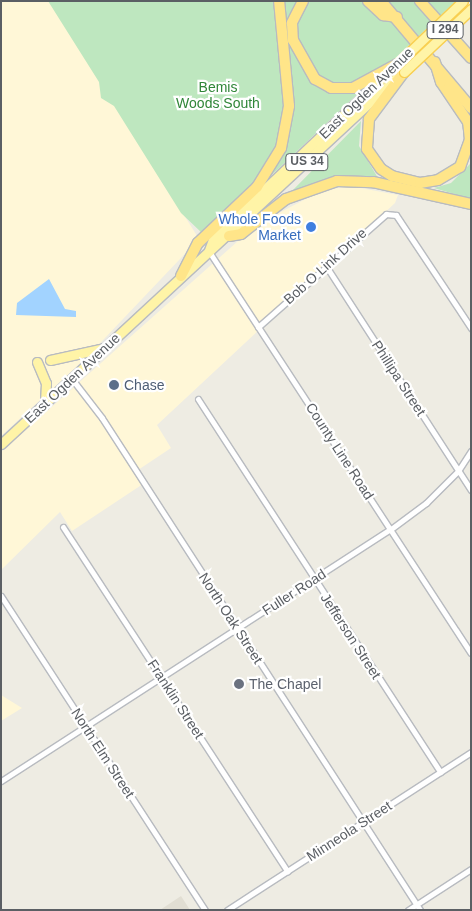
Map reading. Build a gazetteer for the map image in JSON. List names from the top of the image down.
{
  "streets": {
    "highway": ["I 294"],
    "main road": ["East Ogden Avenue", "US 34"],
    "street": [
      "Bob O Link Drive",
      "Phillipa Street",
      "County Line Road",
      "Fuller Road",
      "North Oak Street",
      "Jefferson Street",
      "Franklin Street",
      "North Elm Street",
      "Minneola Street"
    ]
  },
  "crossings": [
    ["East Ogden Avenue", "County Line Road"],
    ["East Ogden Avenue", "North Oak Street"],
    ["Bob O Link Drive", "Phillipa Street"],
    ["Bob O Link Drive", "County Line Road"],
    ["Phillipa Street", "Fuller Road"],
    ["County Line Road", "Fuller Road"],
    ["Fuller Road", "North Oak Street"],
    ["Fuller Road", "Jefferson Street"],
    ["Fuller Road", "Franklin Street"],
    ["Fuller Road", "North Elm Street"],
    ["North Oak Street", "Minneola Street"],
    ["Jefferson Street", "Minneola Street"],
    ["Franklin Street", "Minneola Street"]
  ],
  "parks": ["Bemis Woods South"],
  "places": ["Whole Foods Market", "Chase", "The Chapel"]
}
